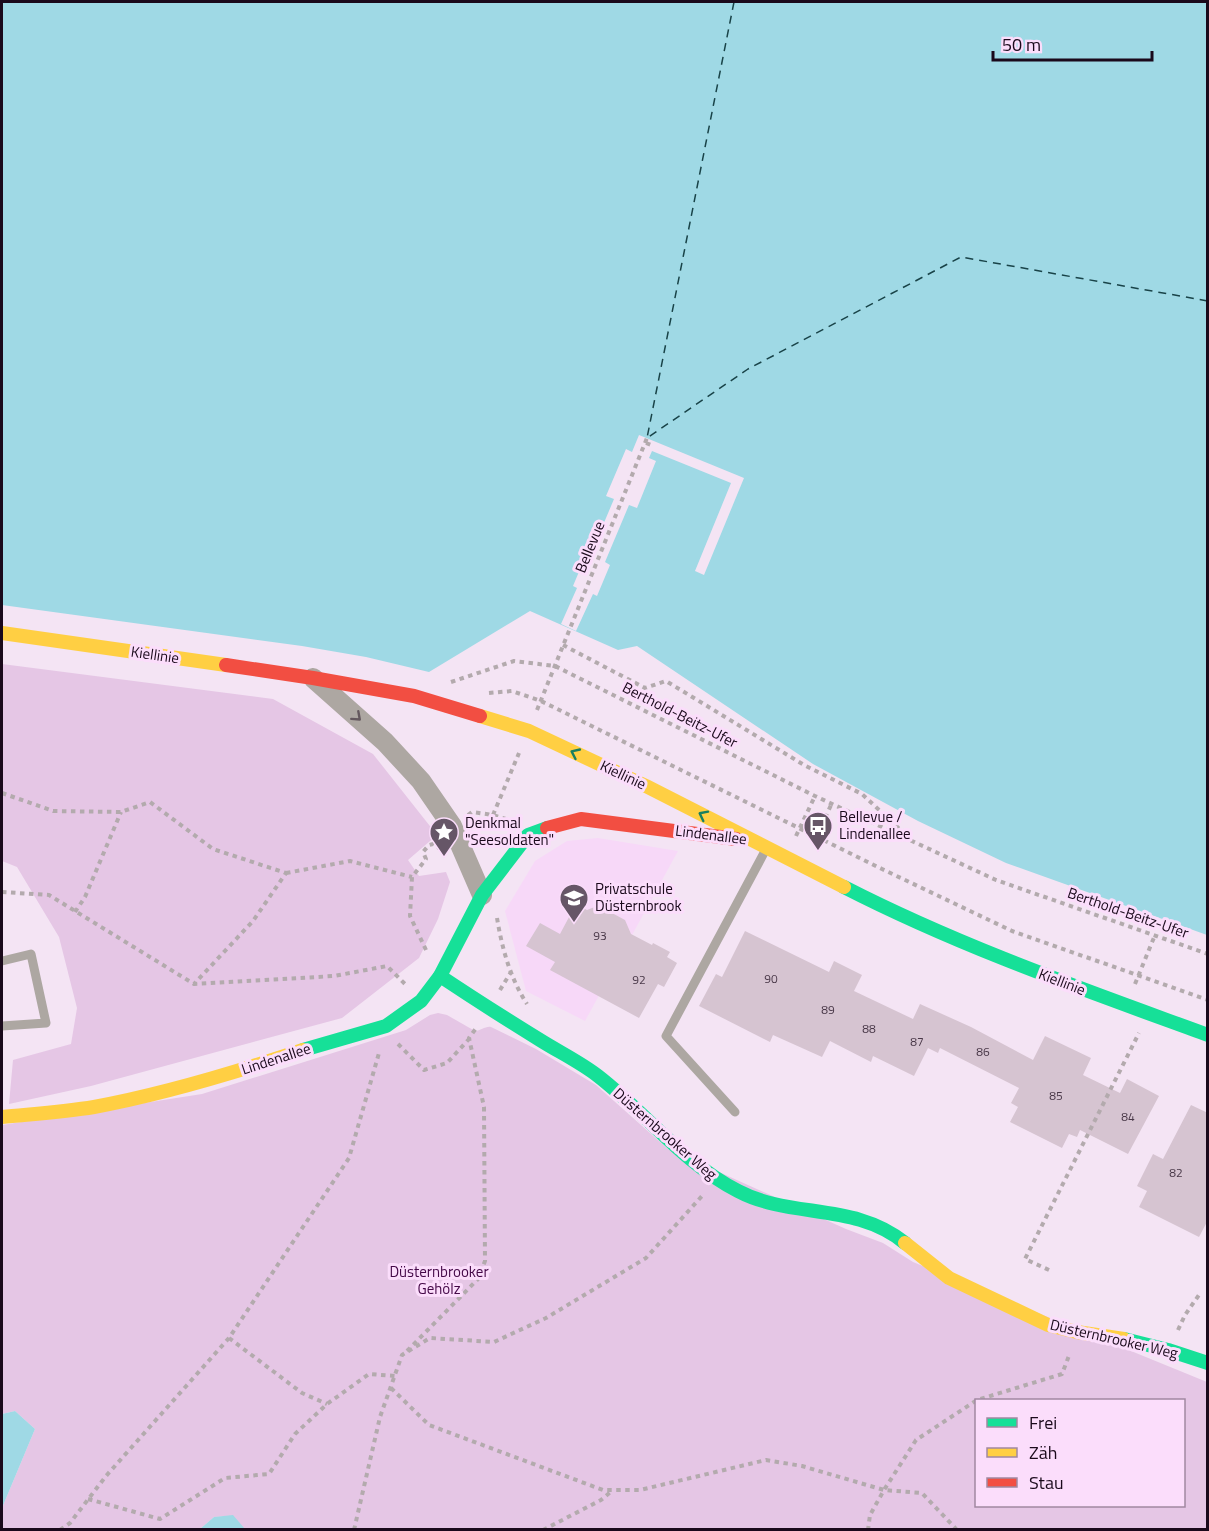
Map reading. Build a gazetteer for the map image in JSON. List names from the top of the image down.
{
  "streets": {
    "street": ["Kiellinie", "Lindenallee", "Düsternbrooker Weg"],
    "path": ["Bellevue", "Berthold-Beitz-Ufer"]
  },
  "crossings": [
    ["Bellevue", "Kiellinie"],
    ["Bellevue", "Berthold-Beitz-Ufer"],
    ["Kiellinie", "Lindenallee"],
    ["Lindenallee", "Düsternbrooker Weg"]
  ],
  "parks": ["Düsternbrooker Gehölz"],
  "places": {
    "bus stop": ["Bellevue / Lindenallee"],
    "place": ["Denkmal \"Seesoldaten\""],
    "school or university": ["Privatschule Düsternbrook"]
  },
  "house_numbers": [
    "93",
    "90",
    "92",
    "89",
    "88",
    "87",
    "86",
    "85",
    "84",
    "82"
  ],
  "legend": ["Frei", "Zäh", "Stau"],
  "scale_bar": "50 m"
}
